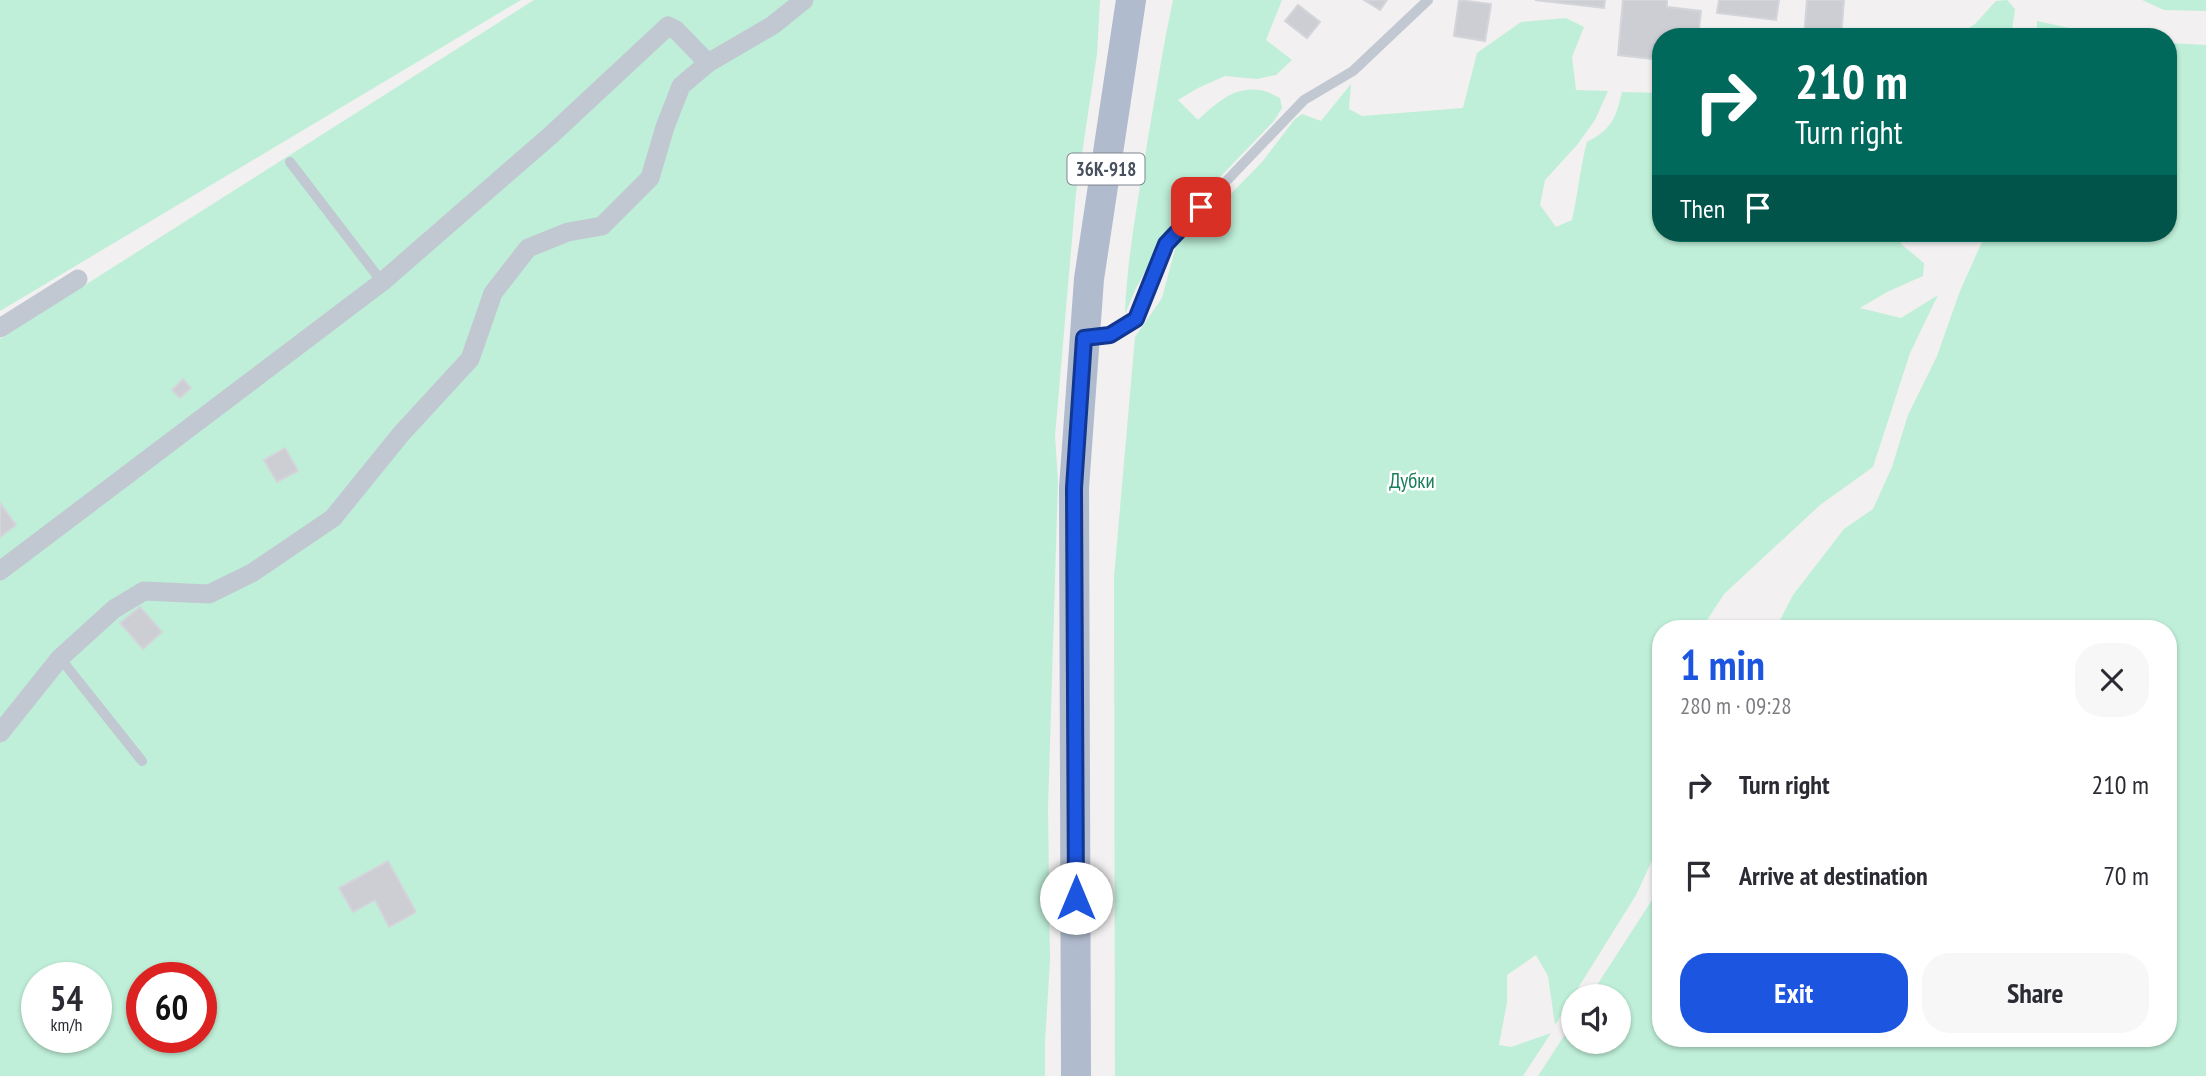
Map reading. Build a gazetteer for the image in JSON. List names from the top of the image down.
{
  "streets": {
    "main road": ["36К-918"]
  },
  "parks": ["Дубки"],
  "page": {
    "turn": ["210 m", "Turn right"],
    "then": "Then",
    "heading": ["1 min", "280 m · 09:28"],
    "list": [
      {
        "name": "Turn right",
        "value": "210 m"
      },
      {
        "name": "Arrive at destination",
        "value": "70 m"
      }
    ],
    "buttons": ["Exit", "Share"],
    "speed": "54 km/h",
    "limit": "60"
  }
}
